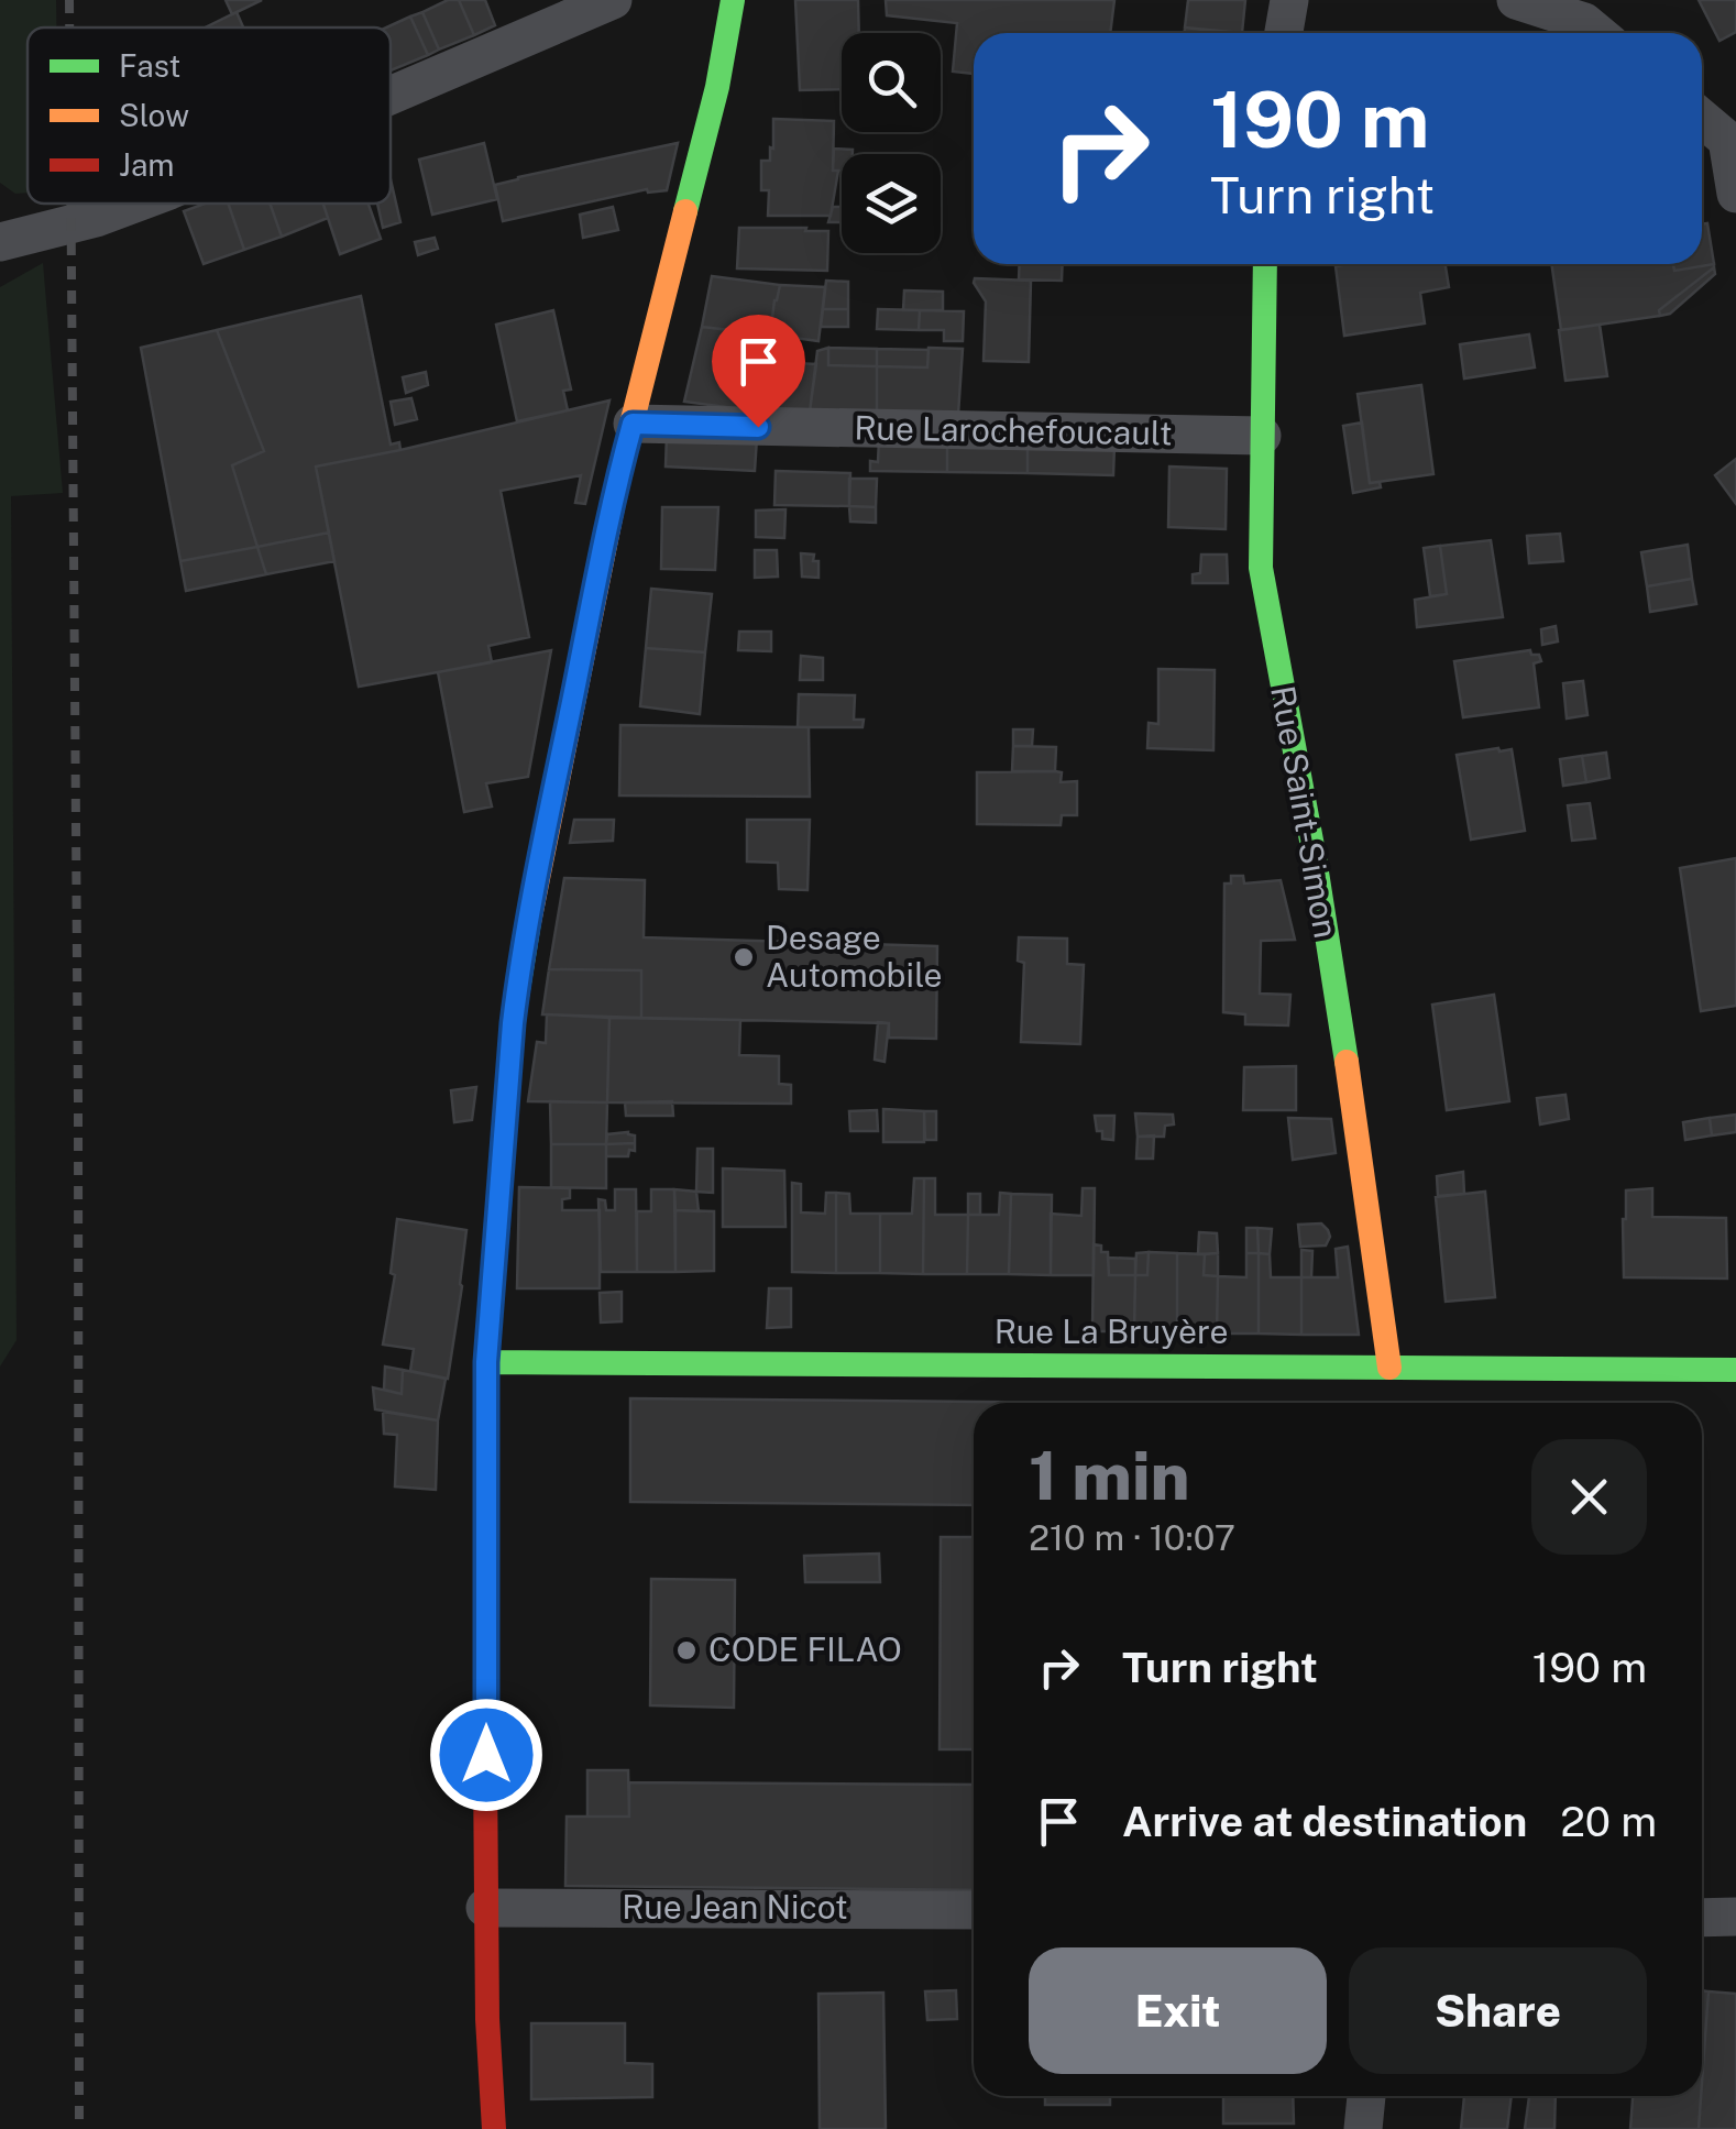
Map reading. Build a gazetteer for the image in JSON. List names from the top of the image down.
{
  "streets": {
    "street": [
      "Rue Larochefoucault",
      "Rue Saint-Simon",
      "Rue La Bruyère",
      "Rue Jean Nicot"
    ]
  },
  "crossings": [
    ["Rue Larochefoucault", "Rue Saint-Simon"],
    ["Rue Saint-Simon", "Rue La Bruyère"]
  ],
  "places": ["Desage Automobile", "CODE FILAO"],
  "legend": ["Fast", "Slow", "Jam"],
  "page": {
    "turn": ["190 m", "Turn right"],
    "heading": ["1 min", "210 m · 10:07"],
    "list": [
      {
        "name": "Turn right",
        "value": "190 m"
      },
      {
        "name": "Arrive at destination",
        "value": "20 m"
      }
    ],
    "buttons": ["Exit", "Share"]
  }
}
